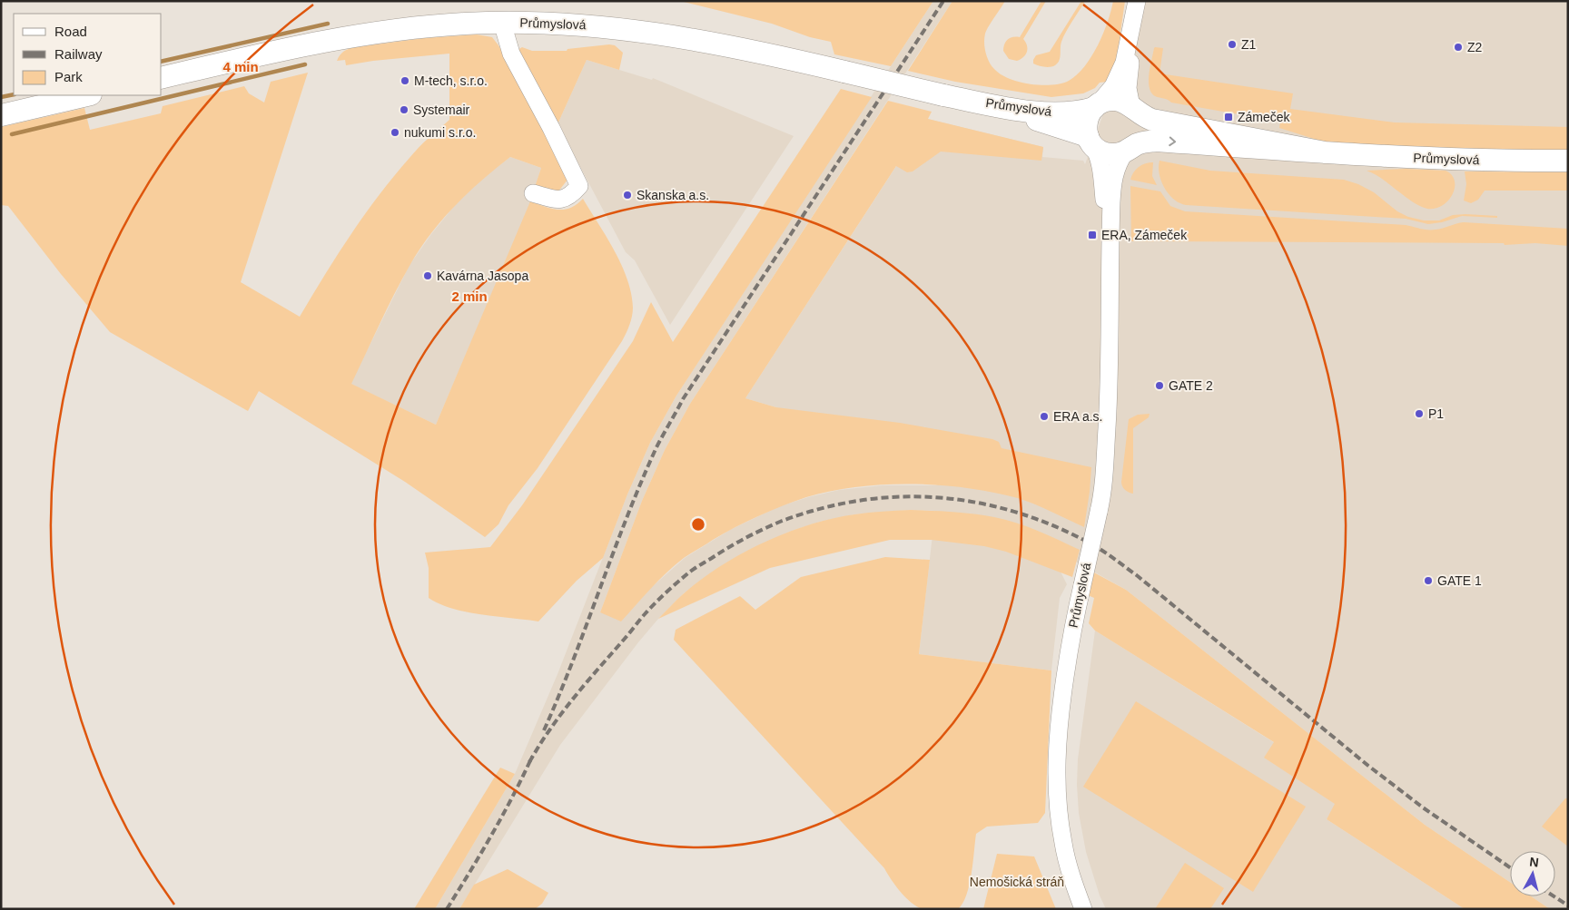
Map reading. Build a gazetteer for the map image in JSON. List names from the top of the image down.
{
  "streets": {
    "main road": ["Průmyslová"]
  },
  "parks": ["Nemošická stráň"],
  "places": {
    "other": [
      "Z1",
      "Z2",
      "M-tech, s.r.o.",
      "Systemair",
      "nukumi s.r.o.",
      "Skanska a.s.",
      "Kavárna Jasopa",
      "GATE 2",
      "P1",
      "ERA a.s.",
      "GATE 1"
    ],
    "transit": ["Zámeček", "ERA, Zámeček"]
  },
  "legend": ["Road", "Railway", "Park"],
  "north": "top",
  "rings": ["4 min", "2 min"]
}
